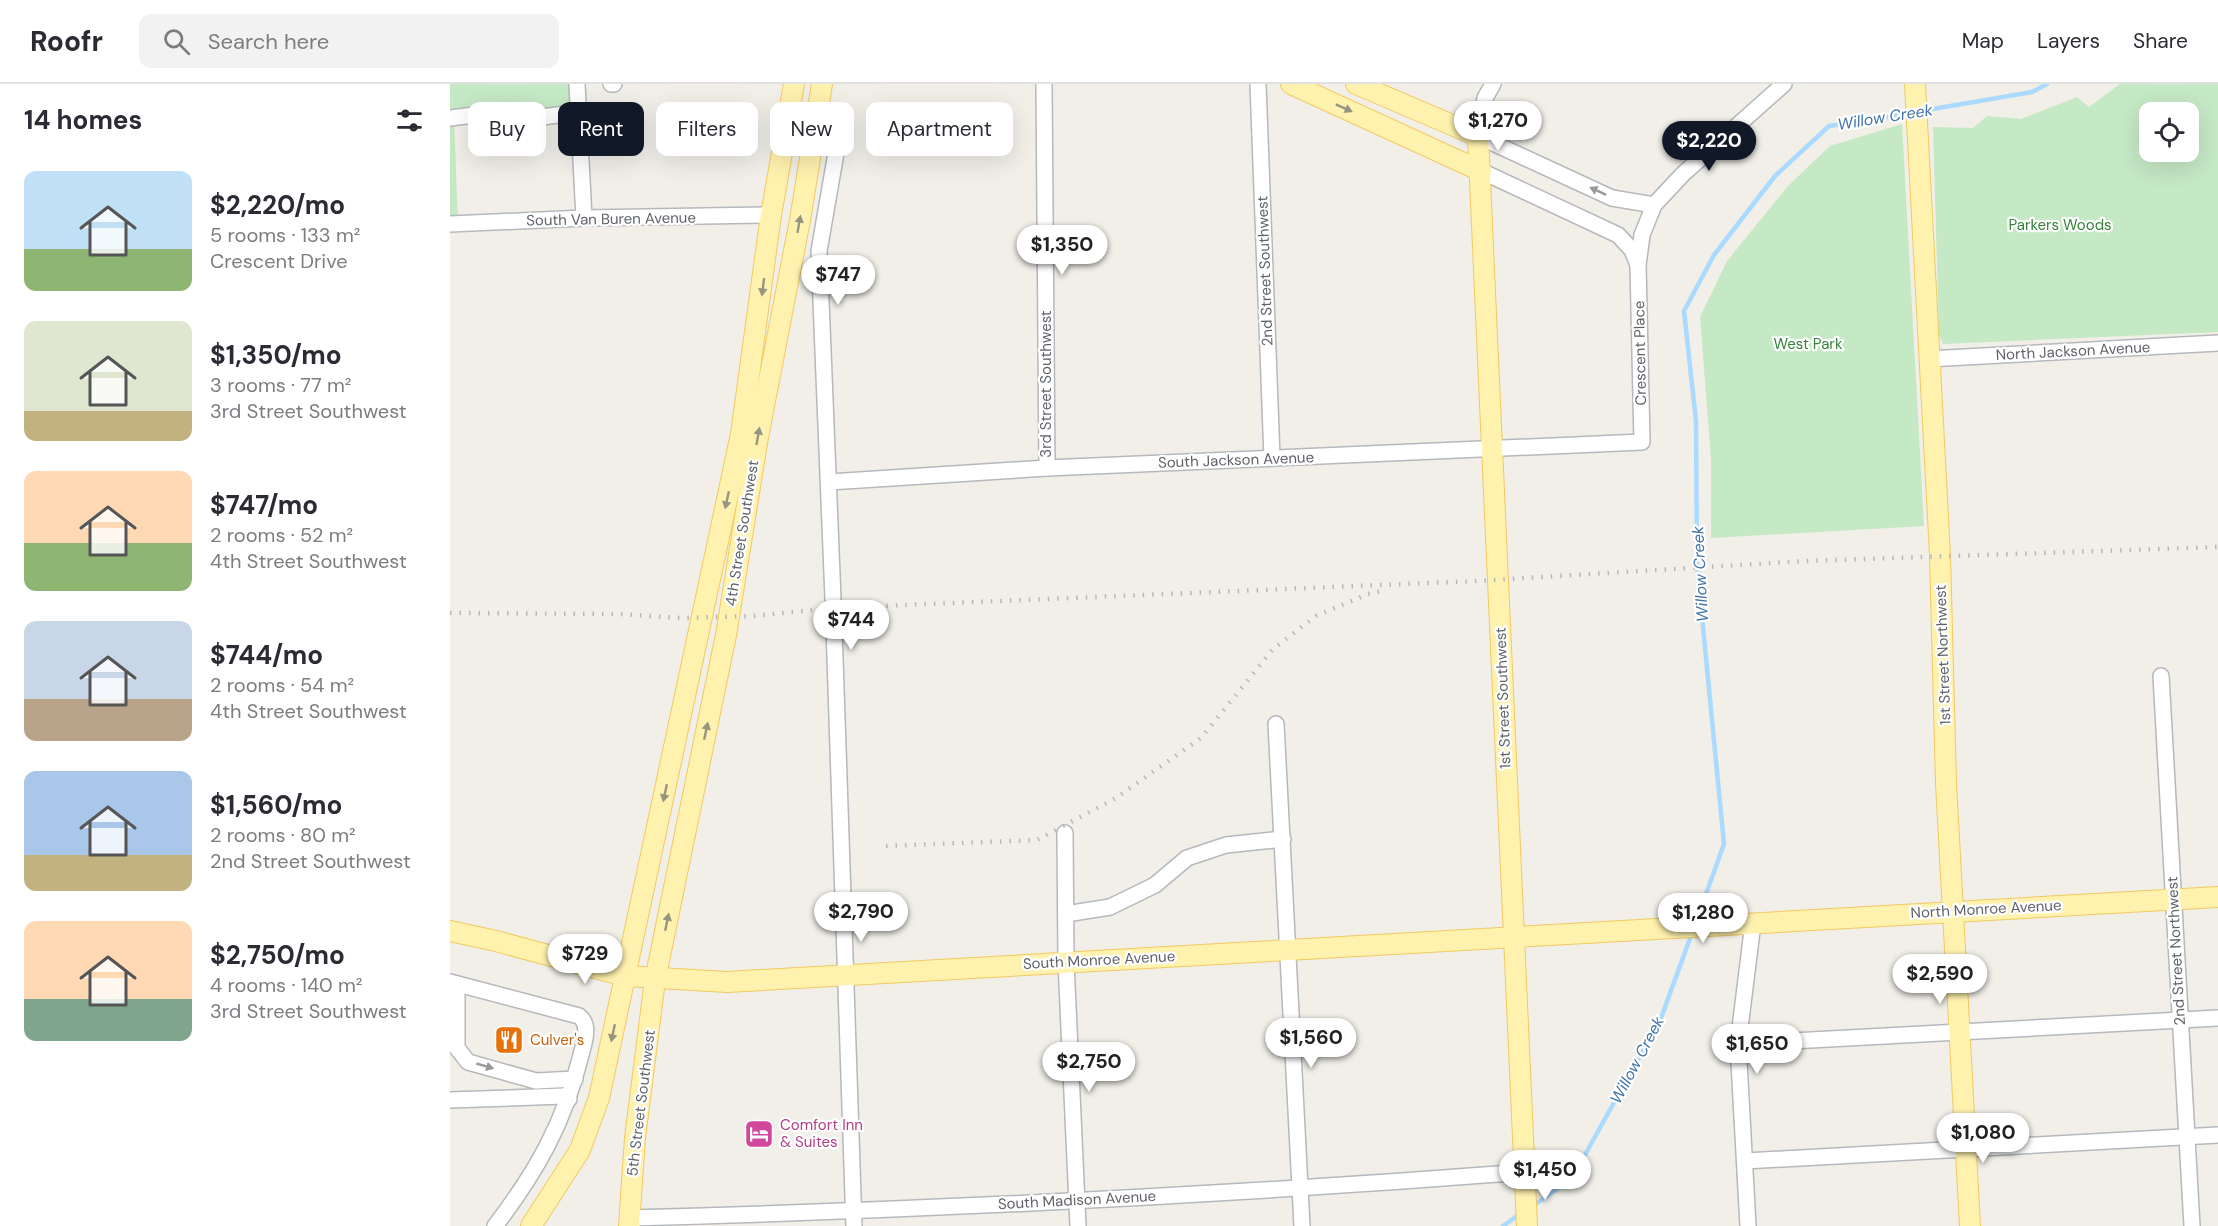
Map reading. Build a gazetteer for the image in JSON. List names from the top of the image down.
{
  "streets": {
    "main road": [
      "4th Street Southwest",
      "1st Street Northwest",
      "1st Street Southwest",
      "North Monroe Avenue",
      "South Monroe Avenue",
      "5th Street Southwest"
    ],
    "street": [
      "South Van Buren Avenue",
      "2nd Street Southwest",
      "North Jackson Avenue",
      "Crescent Place",
      "3rd Street Southwest",
      "South Jackson Avenue",
      "2nd Street Northwest",
      "South Madison Avenue"
    ]
  },
  "crossings": [
    ["South Van Buren Avenue", "4th Street Southwest"],
    ["2nd Street Southwest", "South Jackson Avenue"],
    ["North Jackson Avenue", "1st Street Northwest"],
    ["Crescent Place", "South Jackson Avenue"],
    ["3rd Street Southwest", "South Jackson Avenue"],
    ["South Jackson Avenue", "1st Street Southwest"],
    ["4th Street Southwest", "South Monroe Avenue"],
    ["4th Street Southwest", "5th Street Southwest"],
    ["1st Street Northwest", "North Monroe Avenue"],
    ["1st Street Southwest", "South Monroe Avenue"],
    ["1st Street Southwest", "South Madison Avenue"],
    ["North Monroe Avenue", "2nd Street Northwest"],
    ["North Monroe Avenue", "South Monroe Avenue"],
    ["South Monroe Avenue", "5th Street Southwest"],
    ["5th Street Southwest", "South Madison Avenue"]
  ],
  "water": ["Willow Creek"],
  "parks": ["Parkers Woods", "West Park"],
  "places": {
    "restaurant": ["Culver's"],
    "hotel": ["Comfort Inn & Suites"]
  },
  "page": {
    "header": "Roofr",
    "search": "Search here",
    "nav": ["Map", "Layers", "Share"],
    "heading": "14 homes",
    "price": [
      "$1,270",
      "$2,220",
      "$1,350",
      "$747",
      "$744",
      "$2,790",
      "$1,280",
      "$729",
      "$2,590",
      "$1,560",
      "$1,650",
      "$2,750",
      "$1,080",
      "$1,450"
    ],
    "chip": [
      "Buy",
      "Rent",
      "Filters",
      "New",
      "Apartment"
    ],
    "list": [
      {
        "name": "$2,220/mo",
        "note": "5 rooms · 133 m² · Crescent Drive"
      },
      {
        "name": "$1,350/mo",
        "note": "3 rooms · 77 m² · 3rd Street Southwest"
      },
      {
        "name": "$747/mo",
        "note": "2 rooms · 52 m² · 4th Street Southwest"
      },
      {
        "name": "$744/mo",
        "note": "2 rooms · 54 m² · 4th Street Southwest"
      },
      {
        "name": "$1,560/mo",
        "note": "2 rooms · 80 m² · 2nd Street Southwest"
      },
      {
        "name": "$2,750/mo",
        "note": "4 rooms · 140 m² · 3rd Street Southwest"
      }
    ]
  }
}
